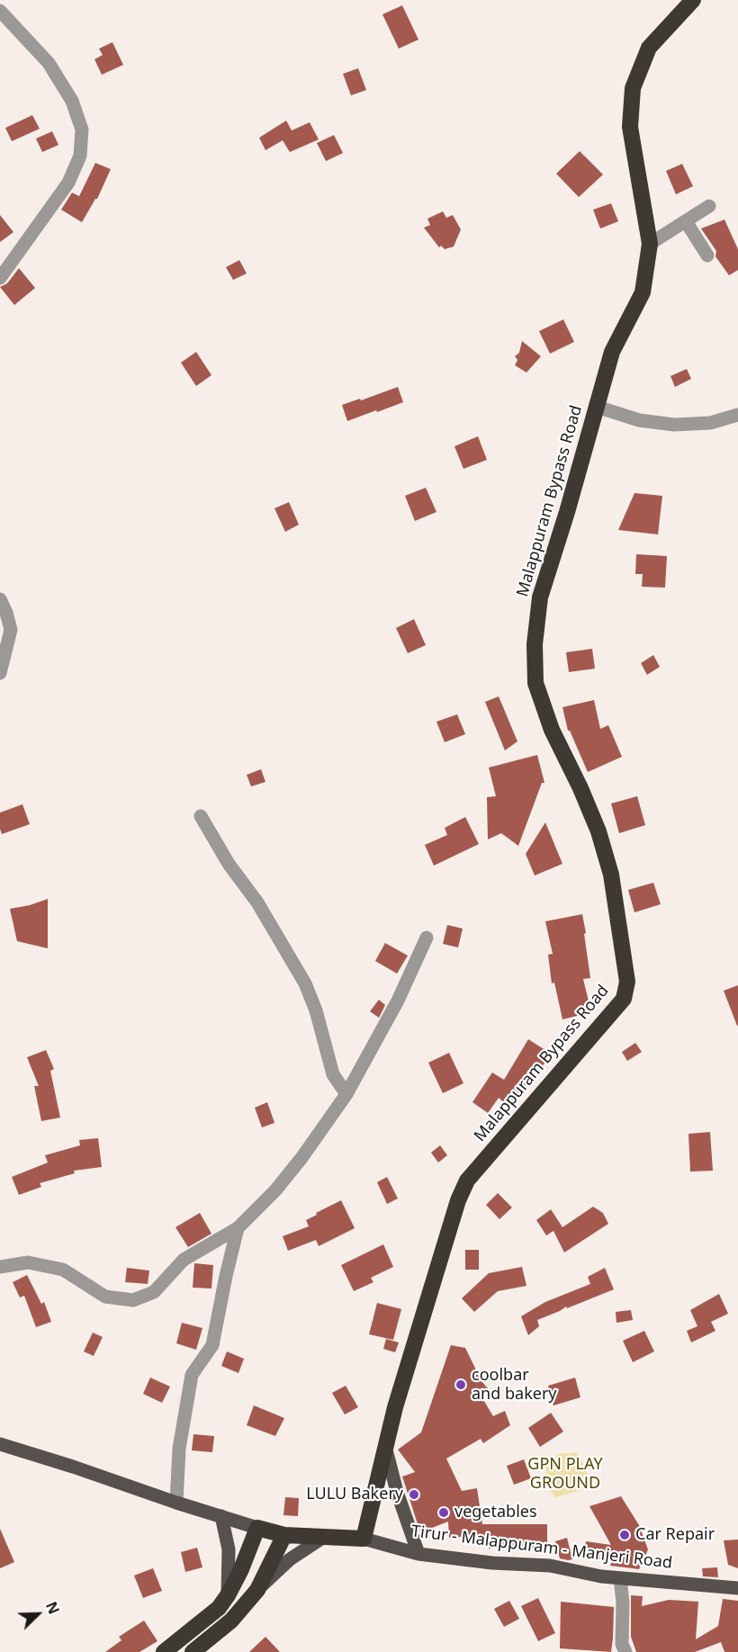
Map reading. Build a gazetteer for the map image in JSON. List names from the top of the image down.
{
  "streets": {
    "highway": ["Malappuram Bypass Road", "Tirur - Malappuram - Manjeri Road"]
  },
  "crossings": [
    ["Malappuram Bypass Road", "Tirur - Malappuram - Manjeri Road"]
  ],
  "parks": ["GPN PLAY GROUND"],
  "places": [
    "coolbar and bakery",
    "LULU Bakery",
    "vegetables",
    "Car Repair"
  ],
  "north": "top right"
}
